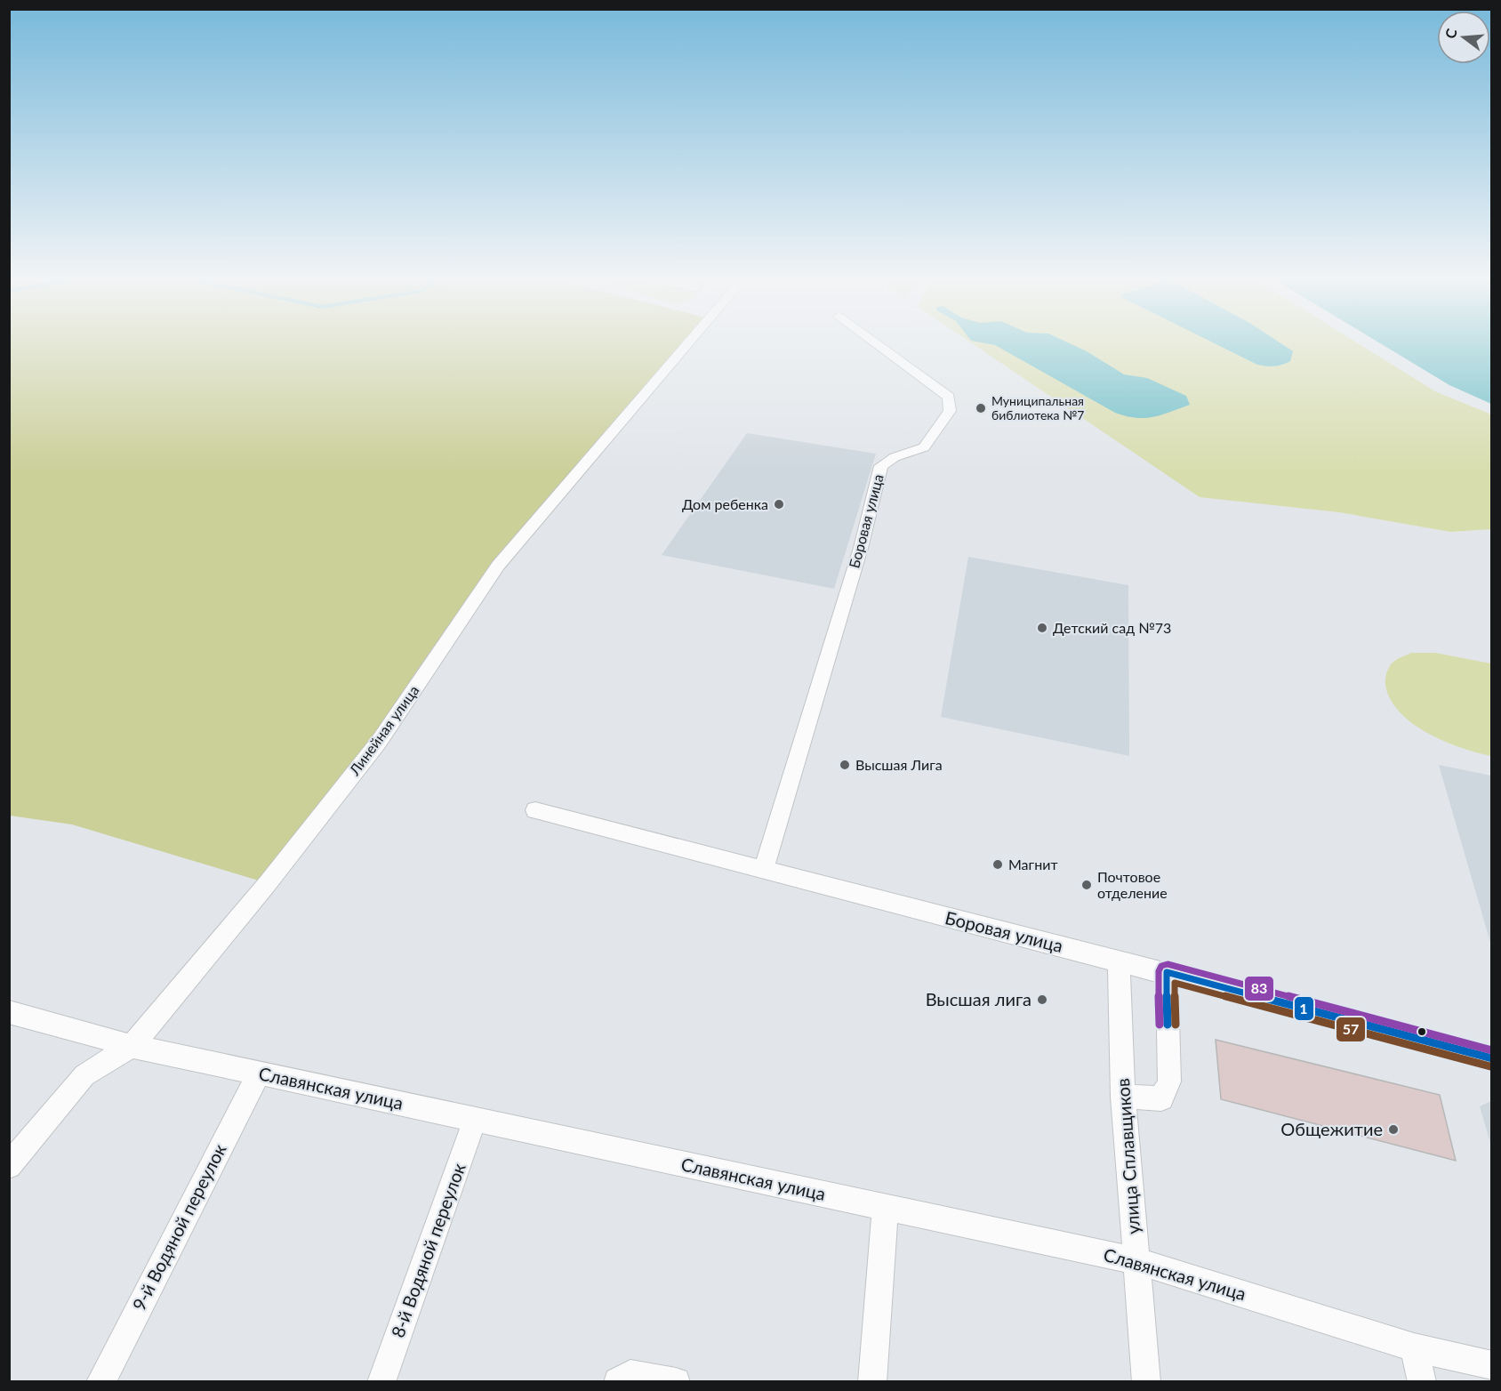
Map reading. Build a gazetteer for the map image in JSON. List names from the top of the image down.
{
  "streets": {
    "street": [
      "Боровая улица",
      "Линейная улица",
      "Славянская улица",
      "улица Сплавщиков",
      "9-й Водяной переулок",
      "8-й Водяной переулок"
    ]
  },
  "crossings": [
    ["Боровая улица", "улица Сплавщиков"],
    ["Линейная улица", "Славянская улица"],
    ["Славянская улица", "улица Сплавщиков"],
    ["Славянская улица", "9-й Водяной переулок"],
    ["Славянская улица", "8-й Водяной переулок"]
  ],
  "places": [
    "Муниципальная библиотека №7",
    "Дом ребенка",
    "Детский сад №73",
    "Высшая Лига",
    "Магнит",
    "Почтовое отделение",
    "Высшая лига",
    "Общежитие"
  ],
  "lines": ["transit line 83", "transit line 1", "transit line 57"],
  "north": "left"
}
